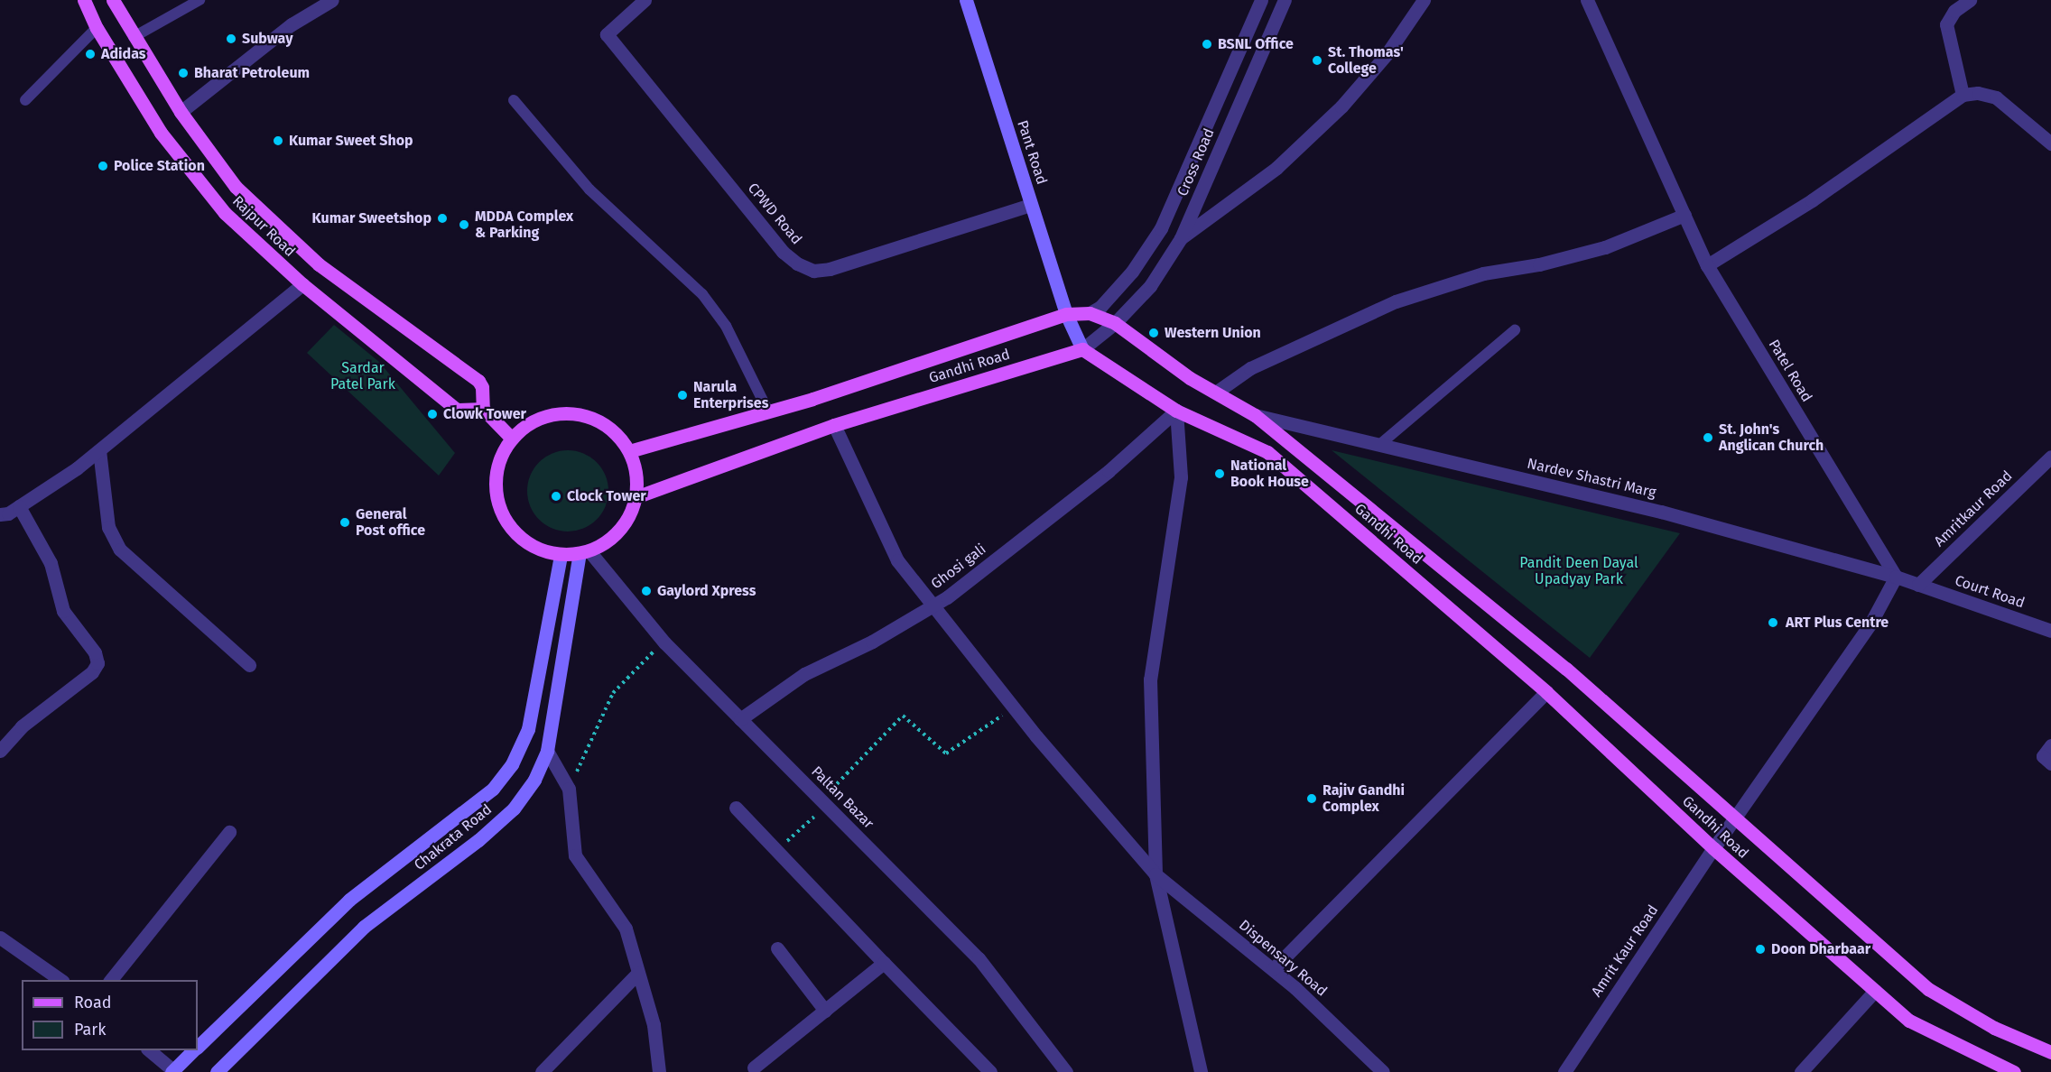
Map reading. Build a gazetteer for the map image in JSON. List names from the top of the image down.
{
  "streets": {
    "main road": [
      "Pant Road",
      "Rajpur Road",
      "Gandhi Road",
      "Chakrata Road"
    ],
    "street": [
      "Cross Road",
      "CPWD Road",
      "Patel Road",
      "Nardev Shastri Marg",
      "Amritkaur Road",
      "Ghosi gali",
      "Court Road",
      "Paltan Bazar",
      "Amrit Kaur Road",
      "Dispensary Road"
    ]
  },
  "crossings": [
    ["Pant Road", "Cross Road"],
    ["Pant Road", "CPWD Road"],
    ["Pant Road", "Gandhi Road"],
    ["Cross Road", "Gandhi Road"],
    ["Gandhi Road", "Nardev Shastri Marg"],
    ["Gandhi Road", "Ghosi gali"],
    ["Gandhi Road", "Paltan Bazar"],
    ["Gandhi Road", "Chakrata Road"],
    ["Gandhi Road", "Amrit Kaur Road"],
    ["Gandhi Road", "Dispensary Road"],
    ["Patel Road", "Nardev Shastri Marg"],
    ["Nardev Shastri Marg", "Amritkaur Road"],
    ["Nardev Shastri Marg", "Court Road"],
    ["Amritkaur Road", "Court Road"],
    ["Ghosi gali", "Paltan Bazar"],
    ["Ghosi gali", "Dispensary Road"],
    ["Paltan Bazar", "Chakrata Road"]
  ],
  "parks": ["Sardar Patel Park", "Pandit Deen Dayal Upadyay Park"],
  "places": [
    "Subway",
    "BSNL Office",
    "Adidas",
    "St. Thomas' College",
    "Bharat Petroleum",
    "Kumar Sweet Shop",
    "Police Station",
    "Kumar Sweetshop",
    "MDDA Complex & Parking",
    "Western Union",
    "Narula Enterprises",
    "Clowk Tower",
    "St. John's Anglican Church",
    "National Book House",
    "Clock Tower",
    "General Post office",
    "Gaylord Xpress",
    "ART Plus Centre",
    "Rajiv Gandhi Complex",
    "Doon Dharbaar"
  ],
  "legend": ["Road", "Park"]
}
